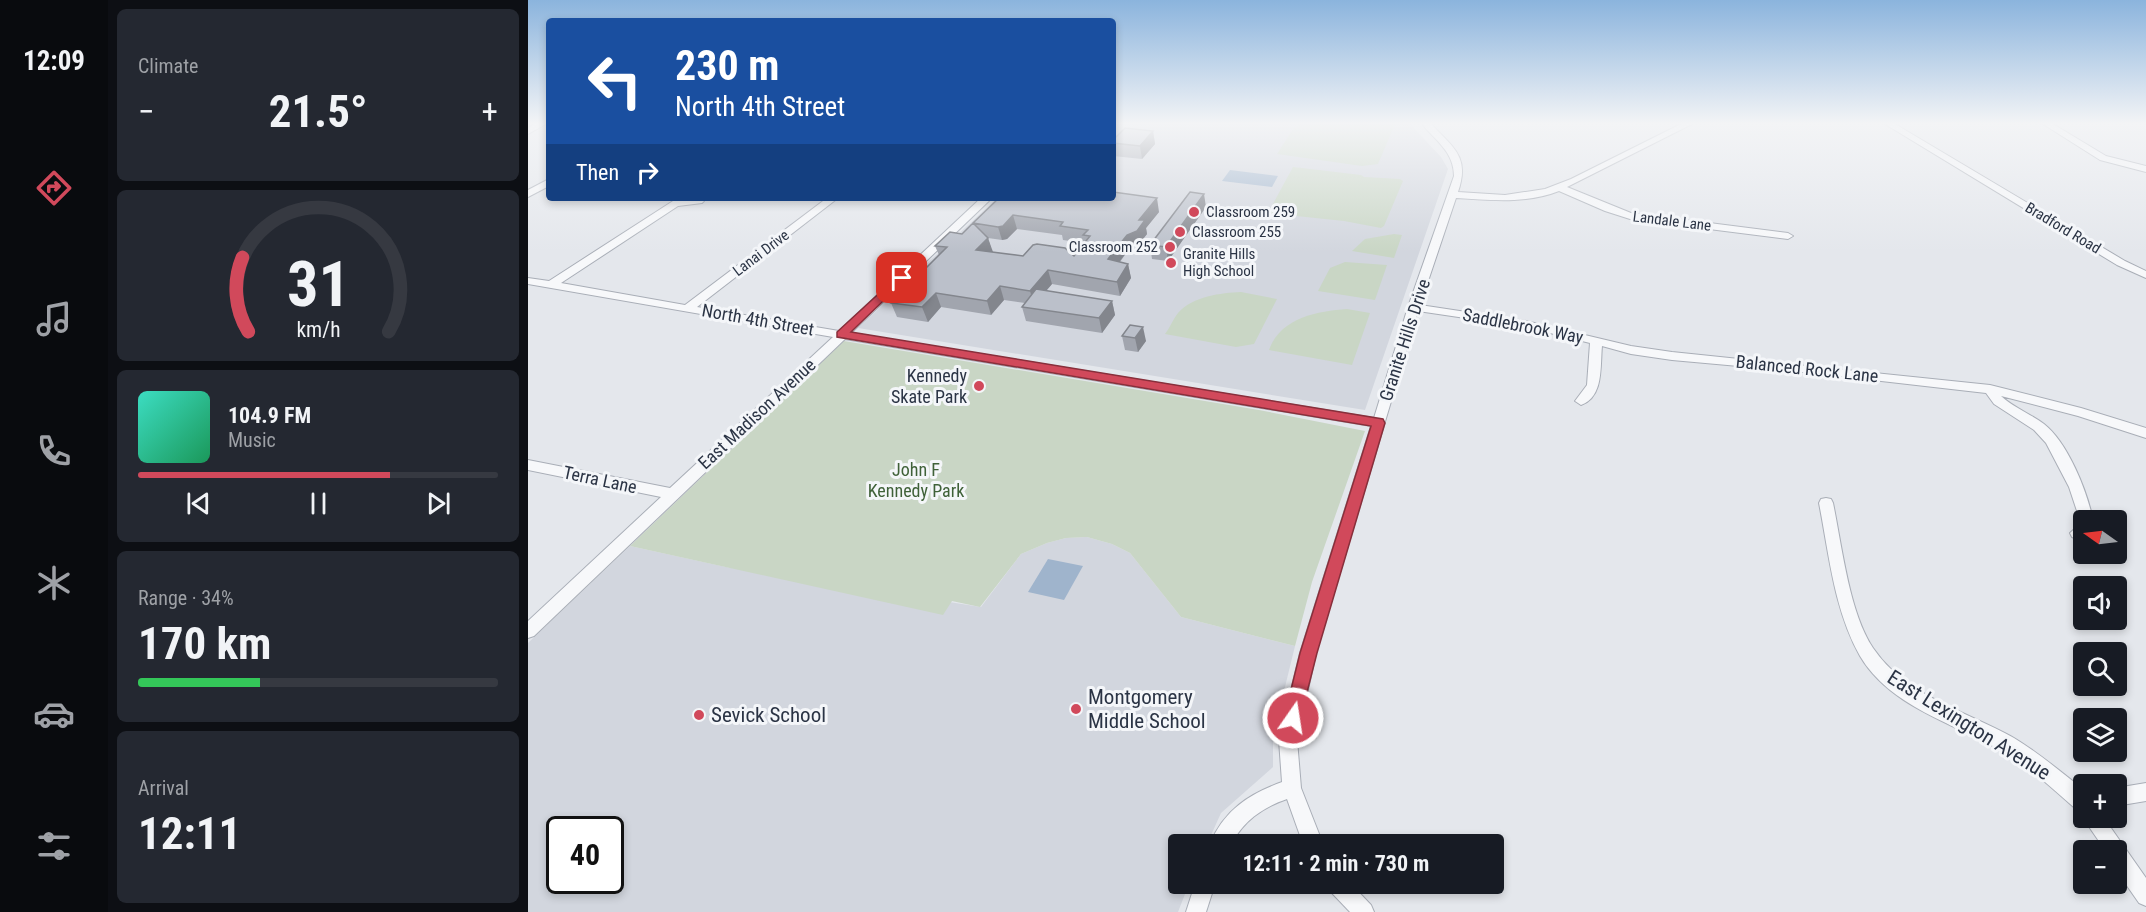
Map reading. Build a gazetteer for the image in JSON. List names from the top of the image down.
{
  "streets": {
    "street": [
      "Landale Lane",
      "Bradford Road",
      "Lanai Drive",
      "North 4th Street",
      "Saddlebrook Way",
      "Granite Hills Drive",
      "Balanced Rock Lane",
      "East Madison Avenue",
      "Terra Lane",
      "East Lexington Avenue"
    ]
  },
  "crossings": [
    ["Lanai Drive", "North 4th Street"],
    ["North 4th Street", "Granite Hills Drive"],
    ["North 4th Street", "East Madison Avenue"],
    ["Saddlebrook Way", "Granite Hills Drive"],
    ["Saddlebrook Way", "Balanced Rock Lane"],
    ["East Madison Avenue", "Terra Lane"]
  ],
  "parks": ["John F Kennedy Park"],
  "places": [
    "Classroom 259",
    "Classroom 255",
    "Classroom 252",
    "Granite Hills High School",
    "Kennedy Skate Park",
    "Montgomery Middle School",
    "Sevick School"
  ],
  "north": "left",
  "page": {
    "tabs": "12:09",
    "tile": [
      "Climate",
      ["Range · 34%", "170 km"],
      ["Arrival", "12:11"]
    ],
    "turn": ["230 m", "North 4th Street"],
    "heat": ["−", "21.5°", "+"],
    "then": "Then",
    "song": ["104.9 FM", "Music"],
    "map_buttons": ["+", "−"],
    "limit": "40",
    "trip": "12:11 · 2 min · 730 m",
    "gauge": ["31", "km/h"]
  }
}
